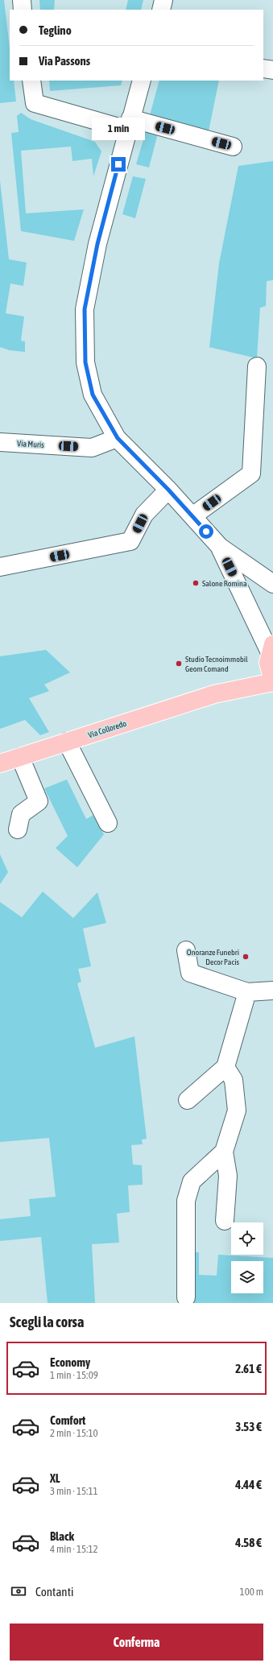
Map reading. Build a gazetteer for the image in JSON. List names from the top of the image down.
{
  "streets": {
    "main road": ["Via Colloredo"],
    "street": ["Via Muris"]
  },
  "places": ["Salone Romina", "Studio Tecnoimmobil Geom Comand", "Onoranze Funebri Decor Pacis"],
  "page": {
    "banner": ["Teglino", "Via Passons"],
    "bubble": "1 min",
    "heading": "Scegli la corsa",
    "list": [
      {
        "name": "Economy",
        "note": "1 min · 15:09",
        "value": "2.61 €"
      },
      {
        "name": "Comfort",
        "note": "2 min · 15:10",
        "value": "3.53 €"
      },
      {
        "name": "XL",
        "note": "3 min · 15:11",
        "value": "4.44 €"
      },
      {
        "name": "Black",
        "note": "4 min · 15:12",
        "value": "4.58 €"
      }
    ],
    "pay": ["Contanti", "100 m"],
    "buttons": "Conferma"
  }
}
